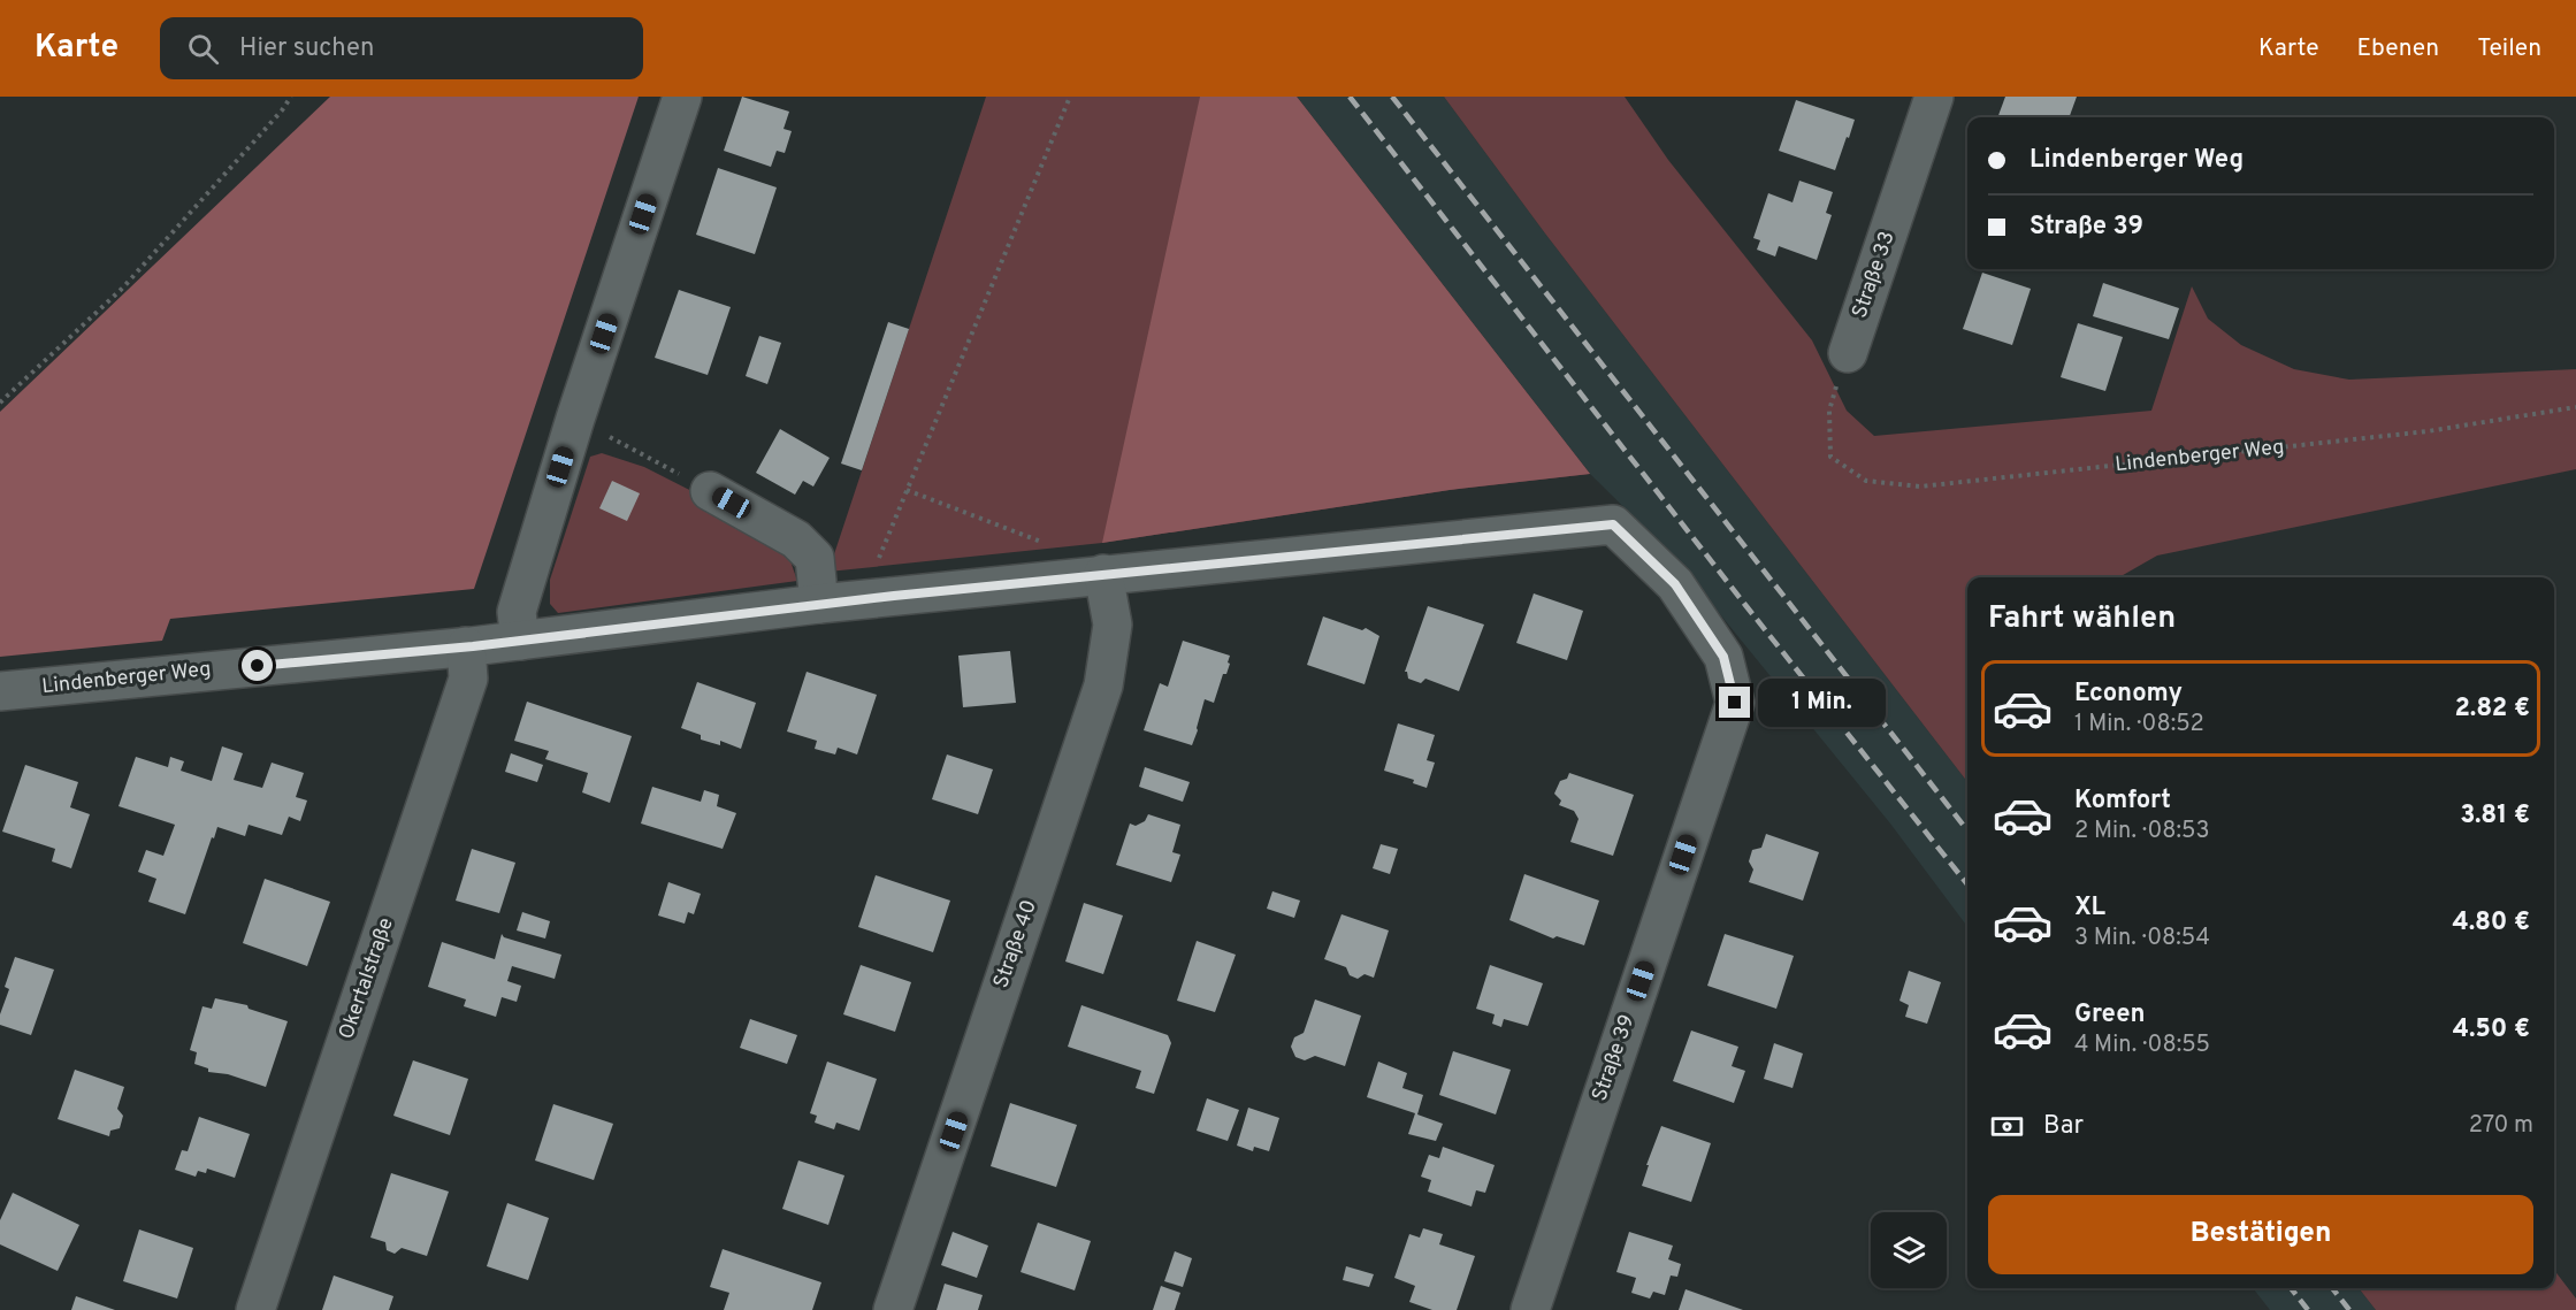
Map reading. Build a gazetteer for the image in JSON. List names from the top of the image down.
{
  "streets": {
    "street": [
      "Straße 33",
      "Lindenberger Weg",
      "Straße 40",
      "Okertalstraße",
      "Straße 39"
    ]
  },
  "crossings": [
    ["Straße 33", "Lindenberger Weg"],
    ["Lindenberger Weg", "Straße 40"],
    ["Lindenberger Weg", "Okertalstraße"],
    ["Lindenberger Weg", "Straße 39"]
  ],
  "page": {
    "header": "Karte",
    "search": "Hier suchen",
    "nav": ["Karte", "Ebenen", "Teilen"],
    "banner": ["Lindenberger Weg", "Straße 39"],
    "heading": "Fahrt wählen",
    "list": [
      {
        "name": "Economy",
        "note": "1 Min. · 08:52",
        "value": "2.82 €"
      },
      {
        "name": "Komfort",
        "note": "2 Min. · 08:53",
        "value": "3.81 €"
      },
      {
        "name": "XL",
        "note": "3 Min. · 08:54",
        "value": "4.80 €"
      },
      {
        "name": "Green",
        "note": "4 Min. · 08:55",
        "value": "4.50 €"
      }
    ],
    "bubble": "1 Min.",
    "pay": ["Bar", "270 m"],
    "buttons": "Bestätigen"
  }
}
